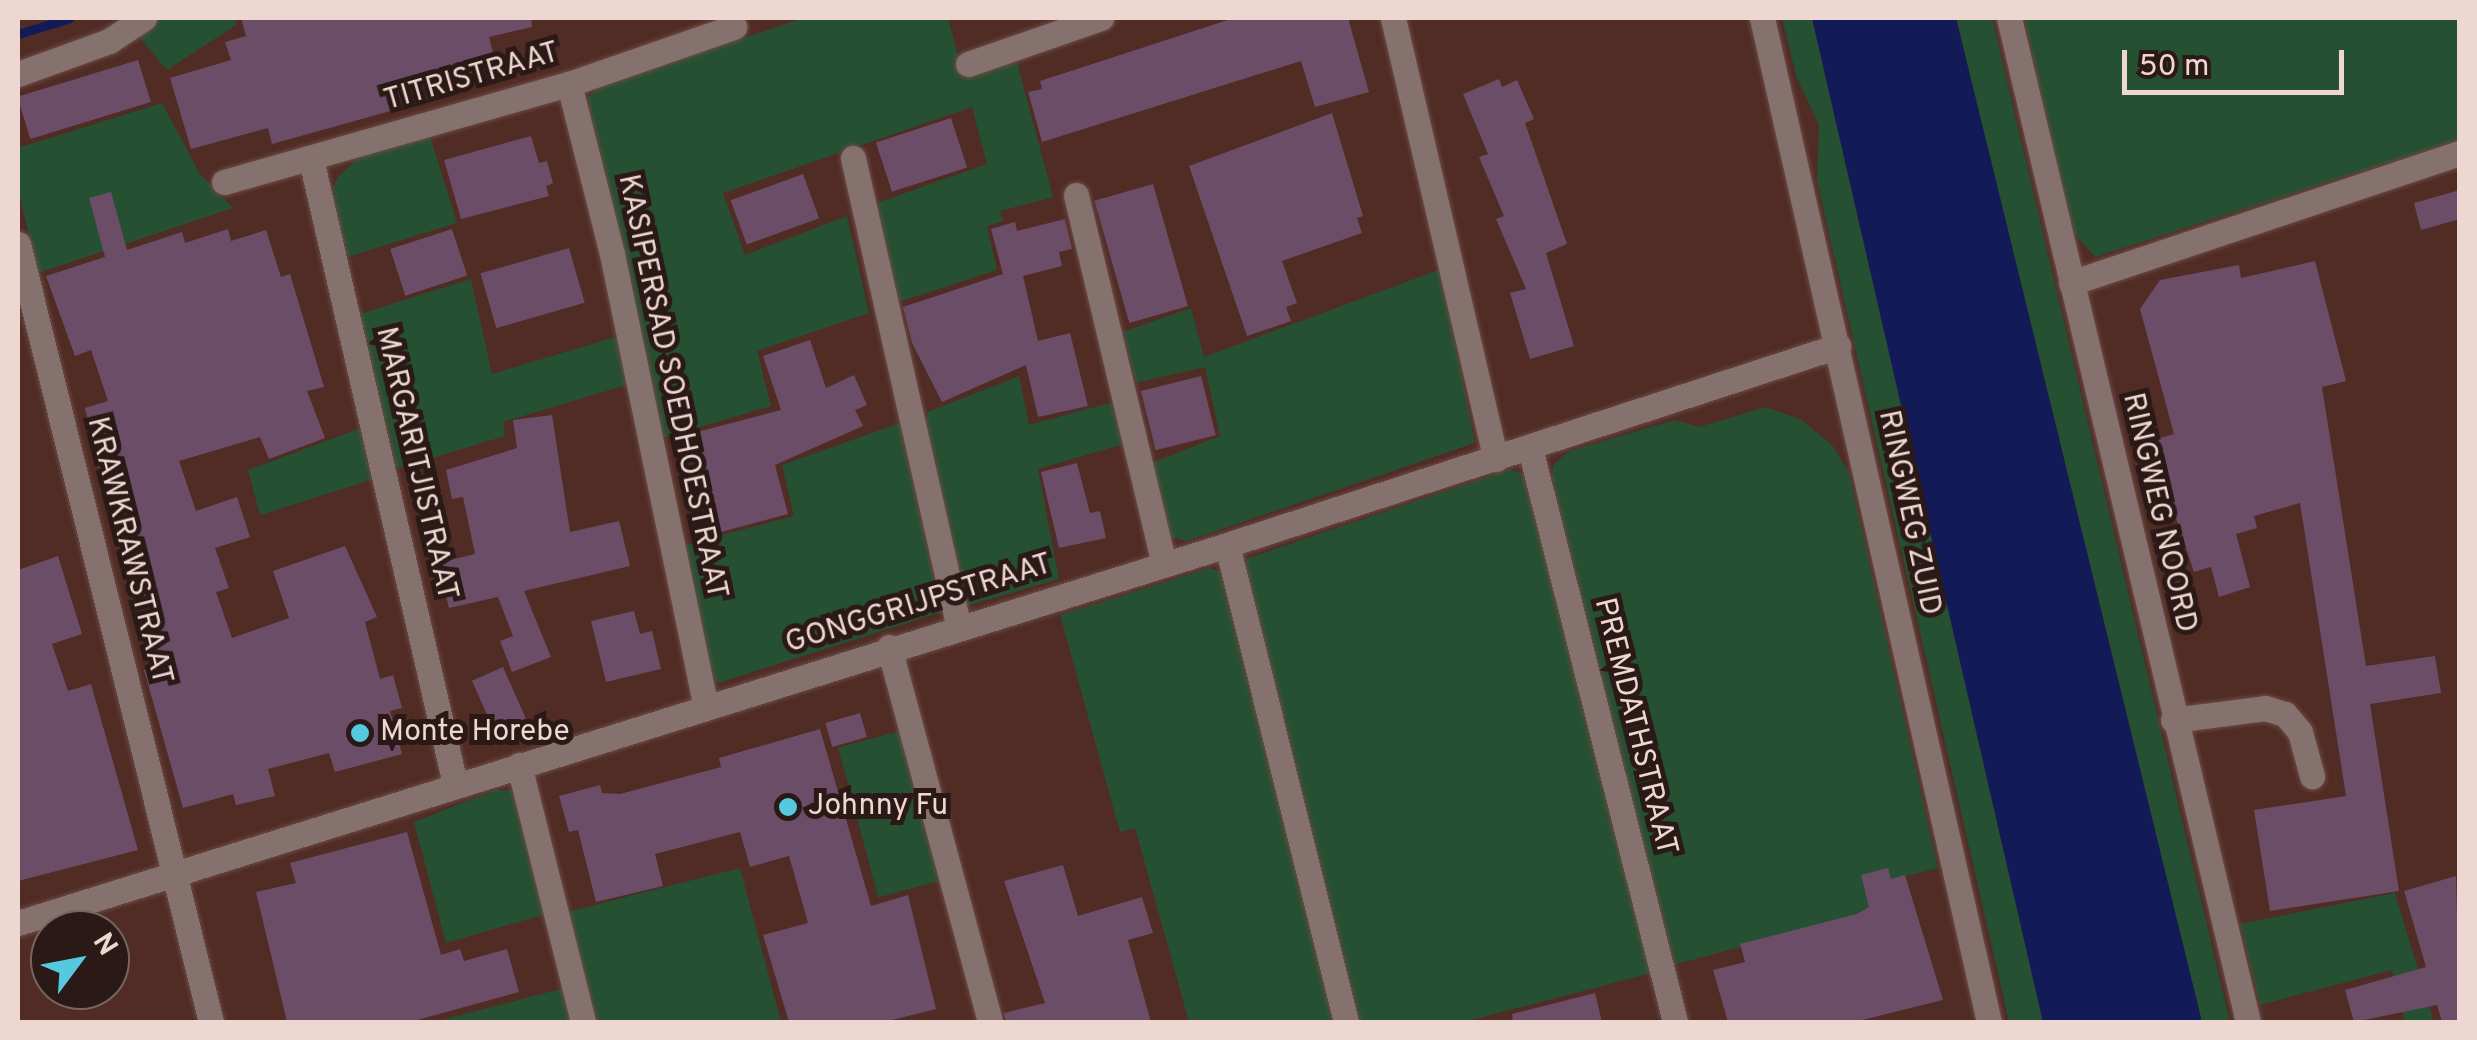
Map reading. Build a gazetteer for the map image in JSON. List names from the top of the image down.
{
  "streets": {
    "street": [
      "TITRISTRAAT",
      "KASIPERSAD SOEDHOESTRAAT",
      "MARGARITJISTRAAT",
      "RINGWEG ZUID",
      "RINGWEG NOORD",
      "KRAWKRAWSTRAAT",
      "GONGGRIJPSTRAAT",
      "PREMDATHSTRAAT"
    ]
  },
  "crossings": [
    ["TITRISTRAAT", "KASIPERSAD SOEDHOESTRAAT"],
    ["TITRISTRAAT", "MARGARITJISTRAAT"],
    ["KASIPERSAD SOEDHOESTRAAT", "GONGGRIJPSTRAAT"],
    ["MARGARITJISTRAAT", "GONGGRIJPSTRAAT"],
    ["RINGWEG ZUID", "GONGGRIJPSTRAAT"],
    ["KRAWKRAWSTRAAT", "GONGGRIJPSTRAAT"],
    ["GONGGRIJPSTRAAT", "PREMDATHSTRAAT"]
  ],
  "places": ["Monte Horebe", "Johnny Fu"],
  "scale_bar": "50 m",
  "north": "top right"
}
